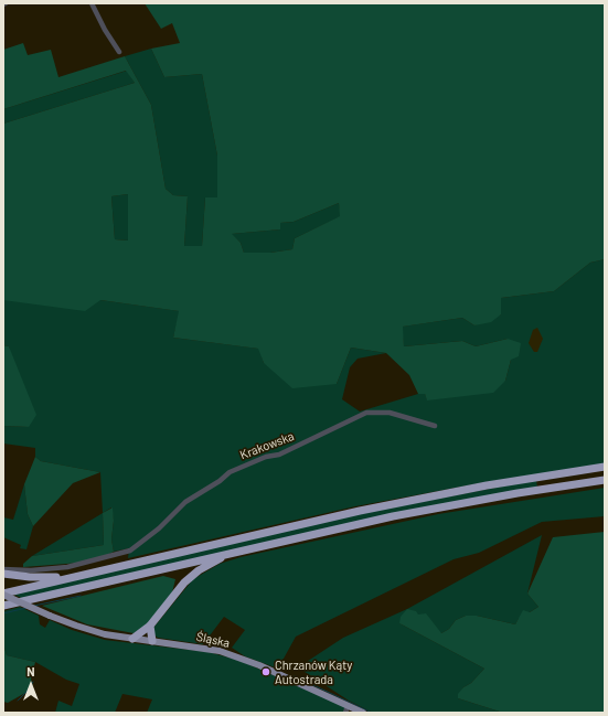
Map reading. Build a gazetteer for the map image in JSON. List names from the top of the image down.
{
  "streets": {
    "main road": ["Śląska"],
    "street": ["Krakowska"]
  },
  "places": ["Chrzanów Kąty Autostrada"],
  "north": "top"
}
